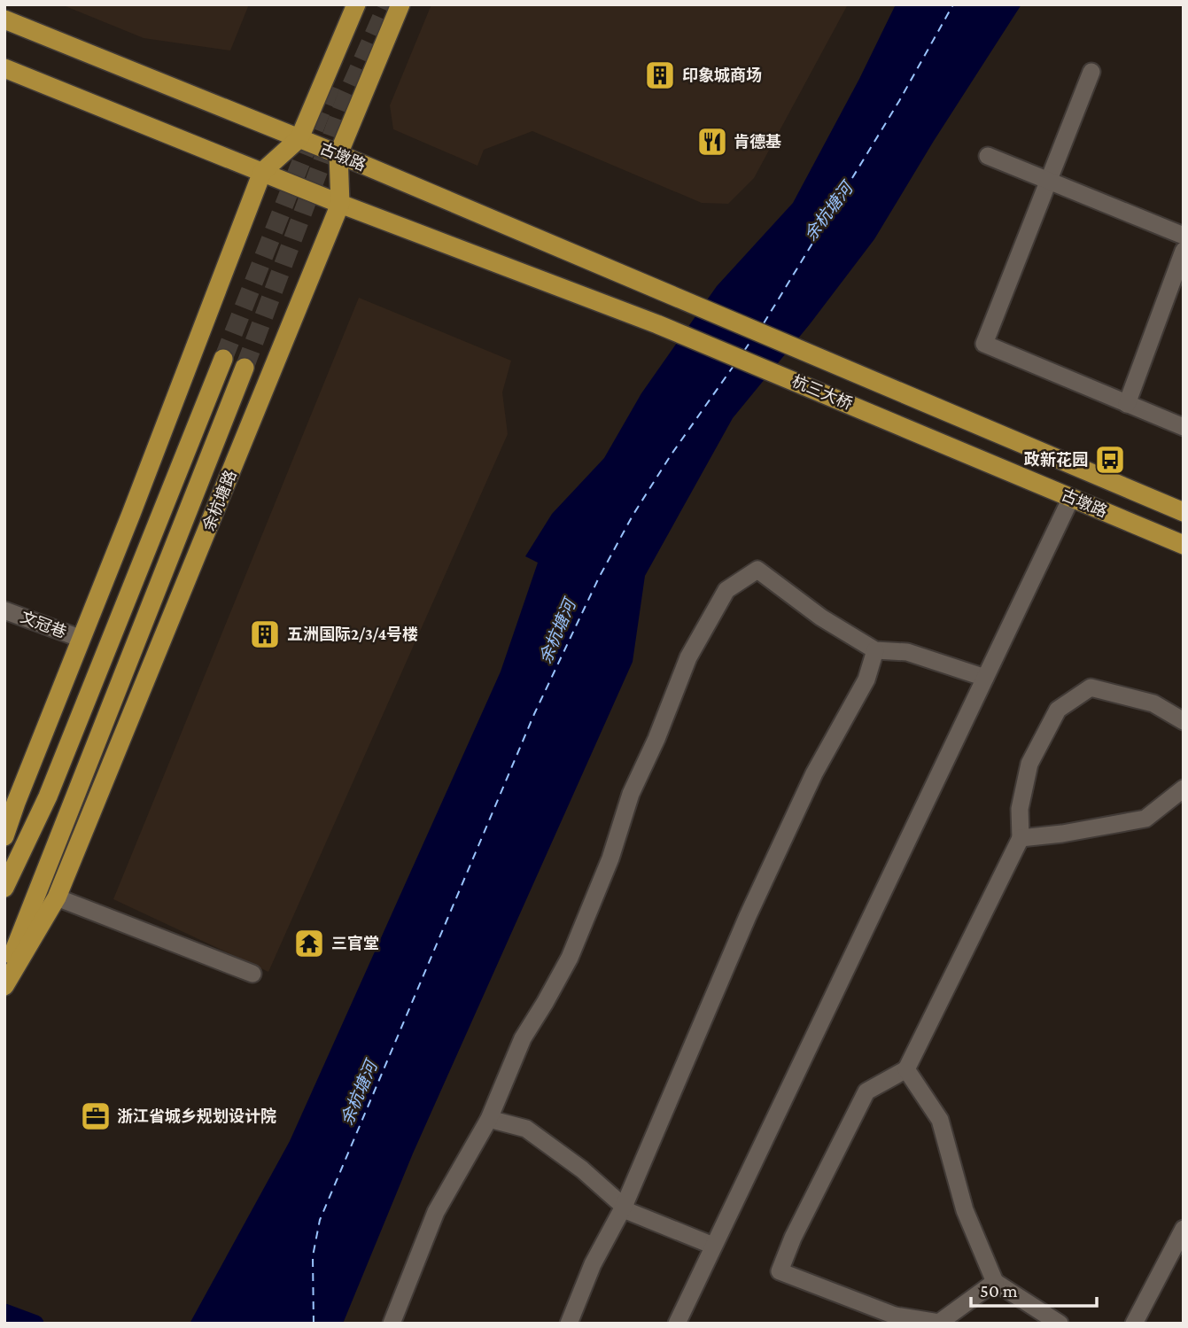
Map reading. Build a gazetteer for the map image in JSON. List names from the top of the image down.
{
  "streets": {
    "main road": ["古墩路", "杭三大桥", "余杭塘路"],
    "street": ["文冠巷"]
  },
  "crossings": [
    ["古墩路", "杭三大桥"],
    ["古墩路", "余杭塘路"],
    ["杭三大桥", "余杭塘路"]
  ],
  "water": ["余杭塘河"],
  "places": {
    "building": ["印象城商场", "五洲国际2/3/4号楼"],
    "restaurant": ["肯德基"],
    "bus stop": ["政新花园"],
    "temple": ["三官堂"],
    "office": ["浙江省城乡规划设计院"]
  },
  "scale_bar": "50 m"
}
